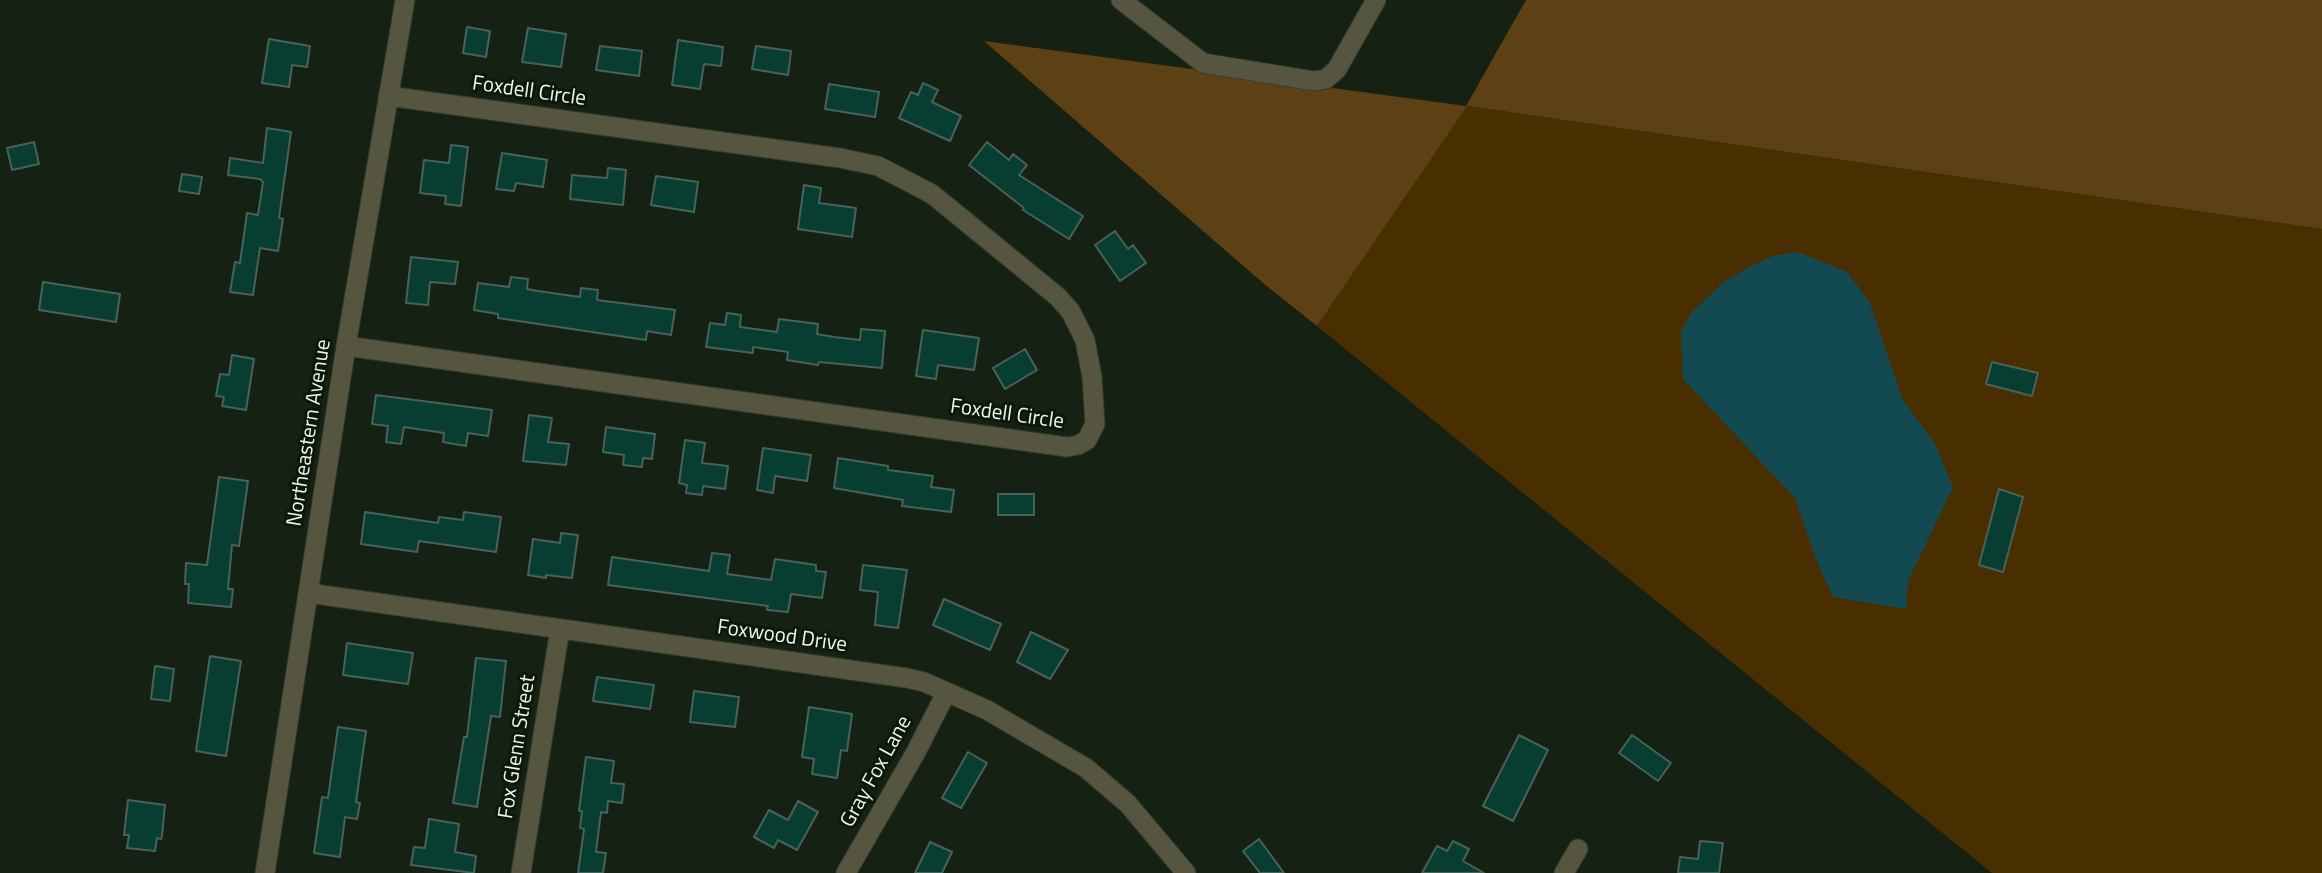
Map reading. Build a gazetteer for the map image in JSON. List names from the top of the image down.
{
  "streets": {
    "street": [
      "Foxdell Circle",
      "Northeastern Avenue",
      "Foxwood Drive",
      "Fox Glenn Street",
      "Gray Fox Lane"
    ]
  },
  "crossings": [
    ["Foxdell Circle", "Northeastern Avenue"],
    ["Northeastern Avenue", "Foxwood Drive"],
    ["Foxwood Drive", "Fox Glenn Street"],
    ["Foxwood Drive", "Gray Fox Lane"]
  ]
}
